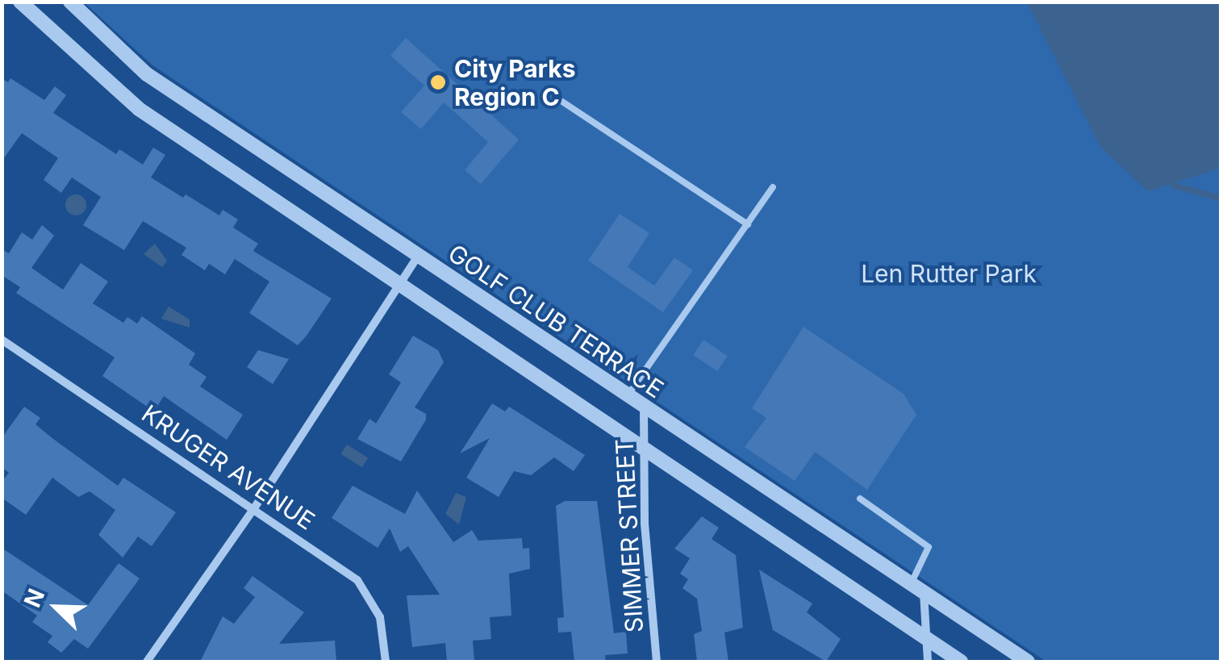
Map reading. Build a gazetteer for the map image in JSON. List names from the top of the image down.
{
  "streets": {
    "street": ["GOLF CLUB TERRACE", "KRUGER AVENUE", "SIMMER STREET"]
  },
  "crossings": [
    ["GOLF CLUB TERRACE", "SIMMER STREET"]
  ],
  "parks": ["Len Rutter Park"],
  "places": ["City Parks Region C"],
  "north": "top left"
}
